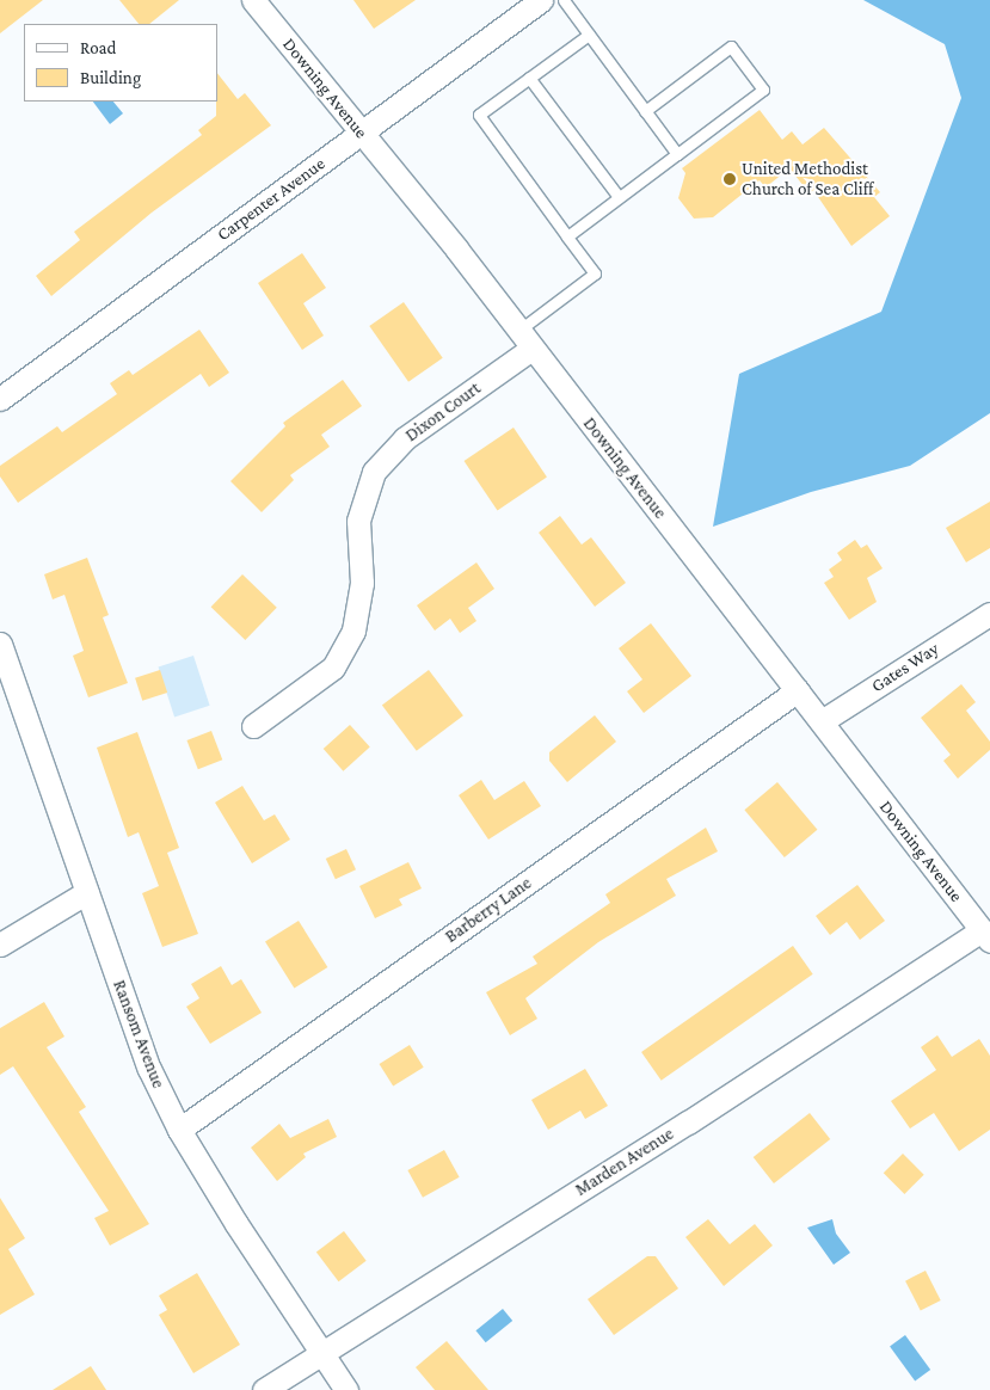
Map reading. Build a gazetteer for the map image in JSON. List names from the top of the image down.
{
  "streets": {
    "street": [
      "Downing Avenue",
      "Carpenter Avenue",
      "Dixon Court",
      "Gates Way",
      "Barberry Lane",
      "Ransom Avenue",
      "Marden Avenue"
    ]
  },
  "crossings": [
    ["Downing Avenue", "Carpenter Avenue"],
    ["Downing Avenue", "Dixon Court"],
    ["Downing Avenue", "Gates Way"],
    ["Downing Avenue", "Barberry Lane"],
    ["Downing Avenue", "Marden Avenue"],
    ["Barberry Lane", "Ransom Avenue"],
    ["Ransom Avenue", "Marden Avenue"]
  ],
  "places": ["United Methodist Church of Sea Cliff"],
  "legend": ["Road", "Building"]
}
